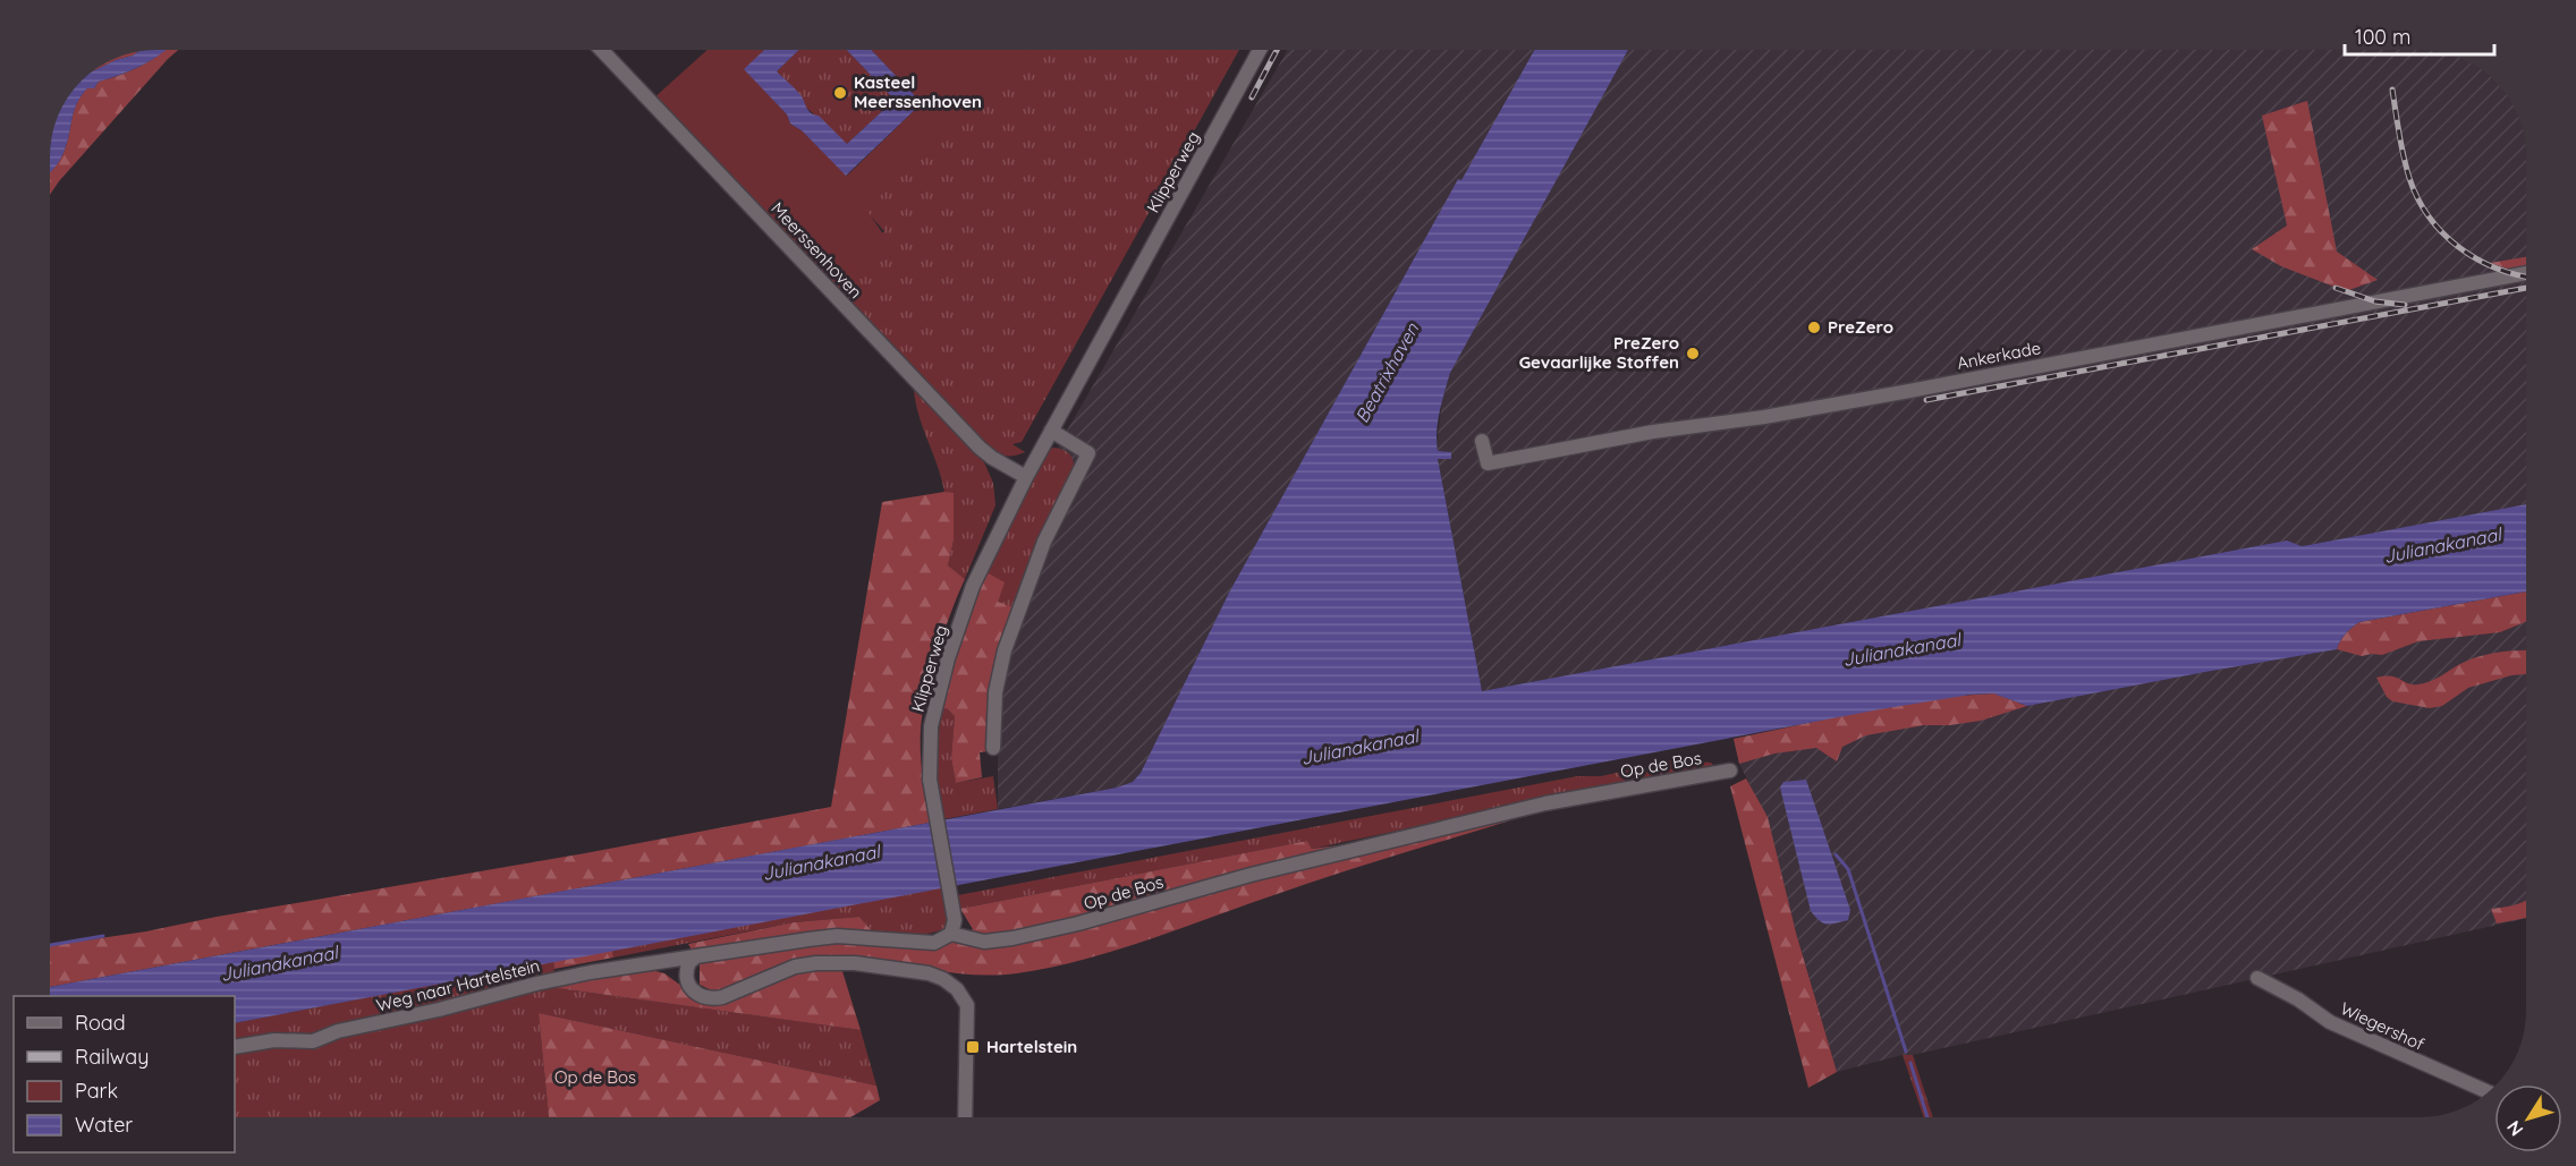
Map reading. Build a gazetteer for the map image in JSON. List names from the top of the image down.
{
  "streets": {
    "street": [
      "Klipperweg",
      "Meerssenhoven",
      "Ankerkade",
      "Op de Bos",
      "Weg naar Hartelstein",
      "Wiegershof"
    ]
  },
  "crossings": [
    ["Klipperweg", "Meerssenhoven"],
    ["Klipperweg", "Op de Bos"],
    ["Op de Bos", "Weg naar Hartelstein"]
  ],
  "water": ["Beatrixhaven", "Julianakanaal"],
  "parks": ["Op de Bos"],
  "places": {
    "other": ["Kasteel Meerssenhoven", "PreZero", "PreZero Gevaarlijke Stoffen"],
    "transit": ["Hartelstein"]
  },
  "legend": [
    "Road",
    "Railway",
    "Park",
    "Water"
  ],
  "scale_bar": "100 m",
  "north": "bottom left"
}
